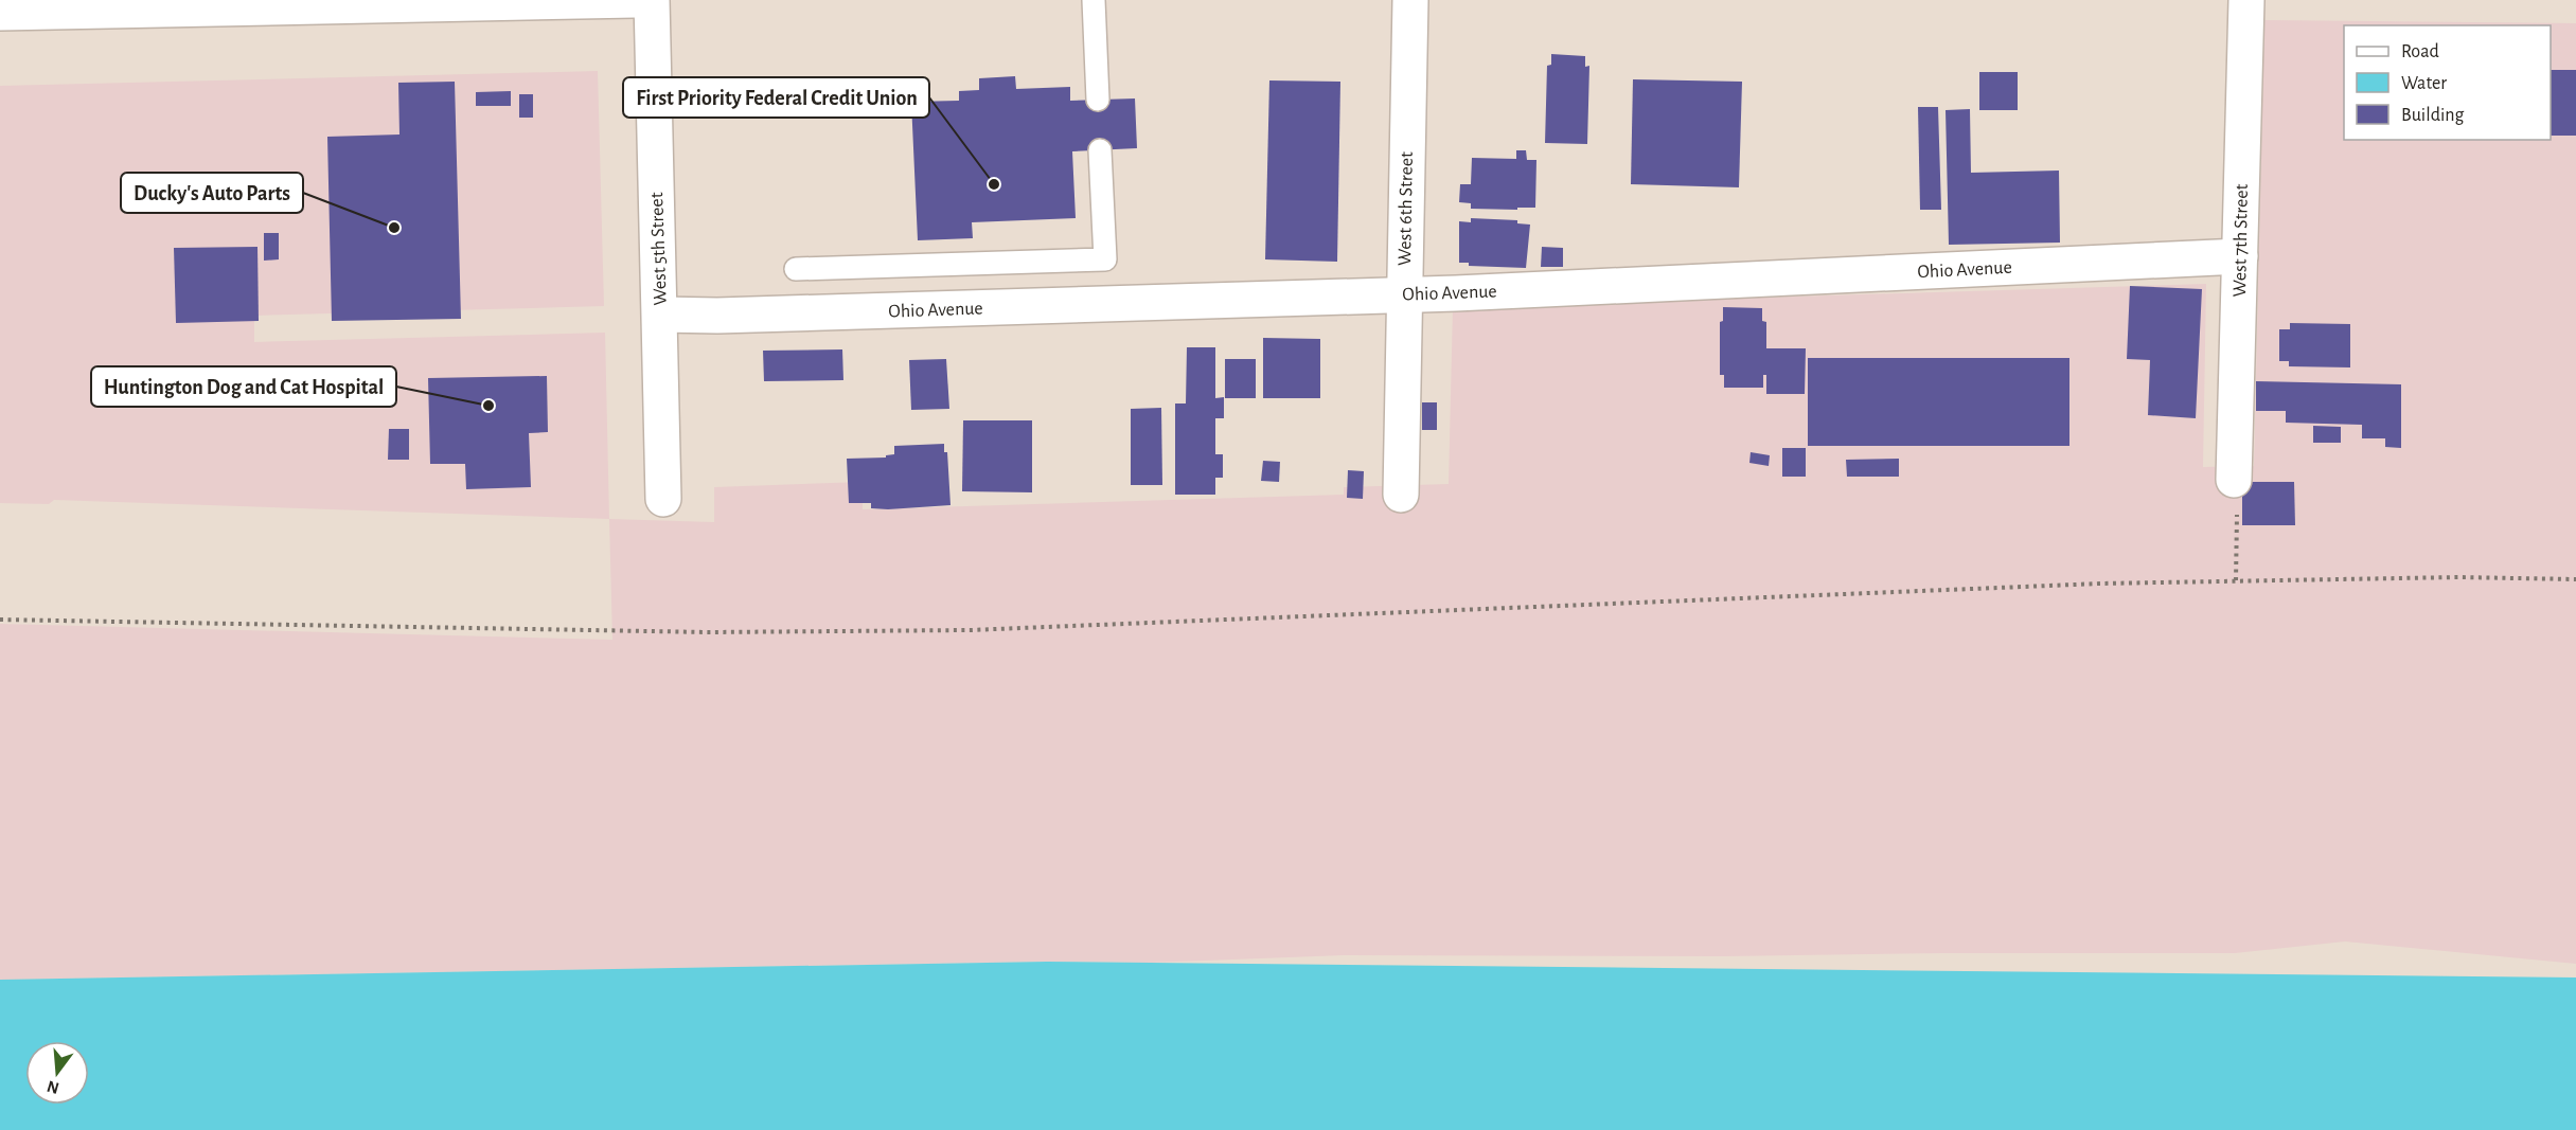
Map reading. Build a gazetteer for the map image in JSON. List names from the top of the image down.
{
  "streets": {
    "street": [
      "West 6th Street",
      "West 7th Street",
      "West 5th Street",
      "Ohio Avenue"
    ]
  },
  "crossings": [
    ["West 6th Street", "Ohio Avenue"],
    ["West 7th Street", "Ohio Avenue"],
    ["West 5th Street", "Ohio Avenue"]
  ],
  "places": ["First Priority Federal Credit Union", "Ducky's Auto Parts", "Huntington Dog and Cat Hospital"],
  "legend": ["Road", "Water", "Building"],
  "north": "bottom"
}
